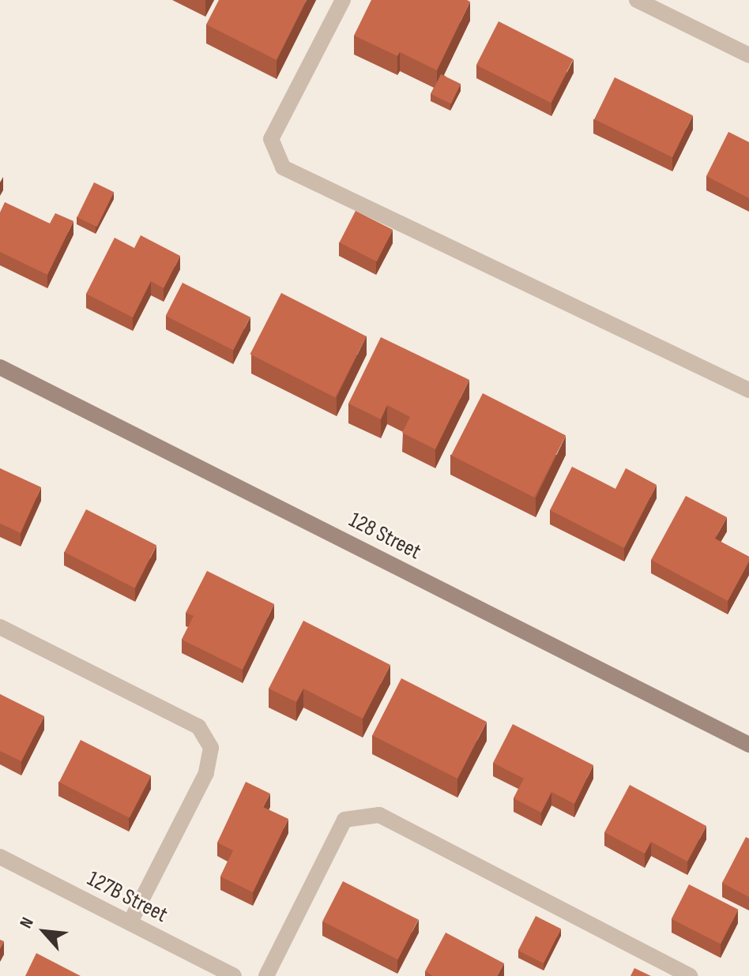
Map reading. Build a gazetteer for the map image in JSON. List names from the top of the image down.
{
  "streets": {
    "main road": ["128 Street"],
    "street": ["127B Street"]
  },
  "north": "top left"
}
